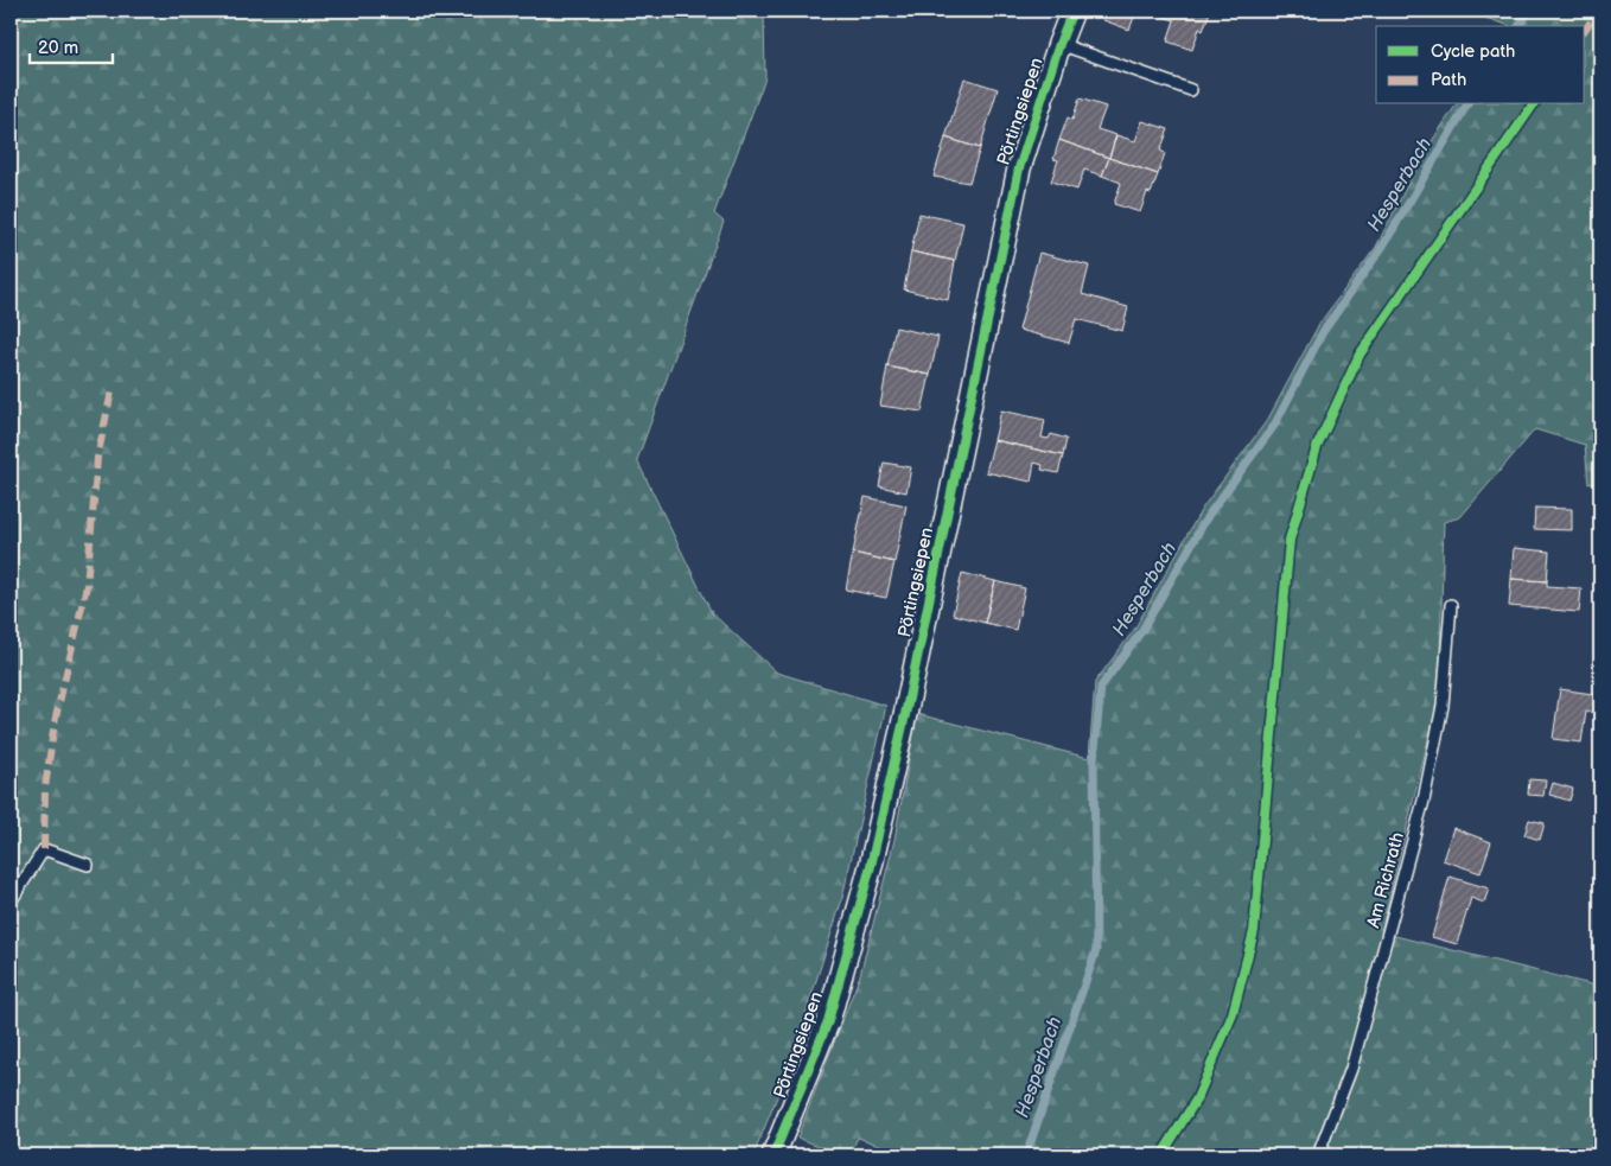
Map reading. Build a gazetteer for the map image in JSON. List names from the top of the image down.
{
  "streets": {
    "street": ["Pörtingsiepen"],
    "lane": ["Am Richrath"]
  },
  "water": ["Hesperbach"],
  "legend": ["Cycle path", "Path"],
  "scale_bar": "20 m"
}
